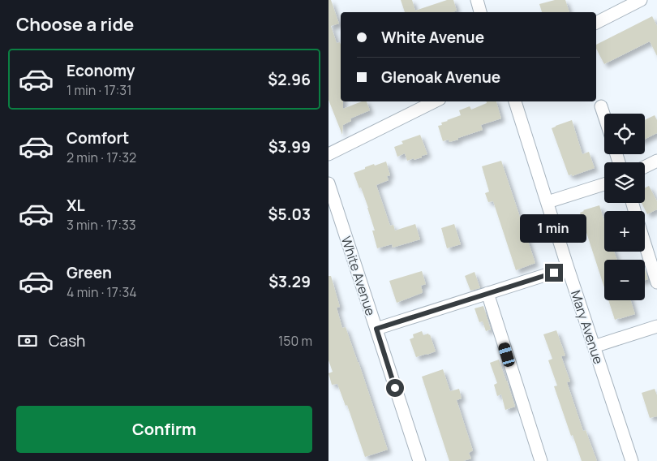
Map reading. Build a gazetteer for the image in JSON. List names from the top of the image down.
{
  "streets": {
    "street": ["White Avenue", "Mary Avenue"]
  },
  "page": {
    "heading": "Choose a ride",
    "banner": ["White Avenue", "Glenoak Avenue"],
    "list": [
      {
        "name": "Economy",
        "note": "1 min · 17:31",
        "value": "$2.96"
      },
      {
        "name": "Comfort",
        "note": "2 min · 17:32",
        "value": "$3.99"
      },
      {
        "name": "XL",
        "note": "3 min · 17:33",
        "value": "$5.03"
      },
      {
        "name": "Green",
        "note": "4 min · 17:34",
        "value": "$3.29"
      }
    ],
    "map_buttons": ["+", "−"],
    "bubble": "1 min",
    "pay": ["Cash", "150 m"],
    "buttons": "Confirm"
  }
}
